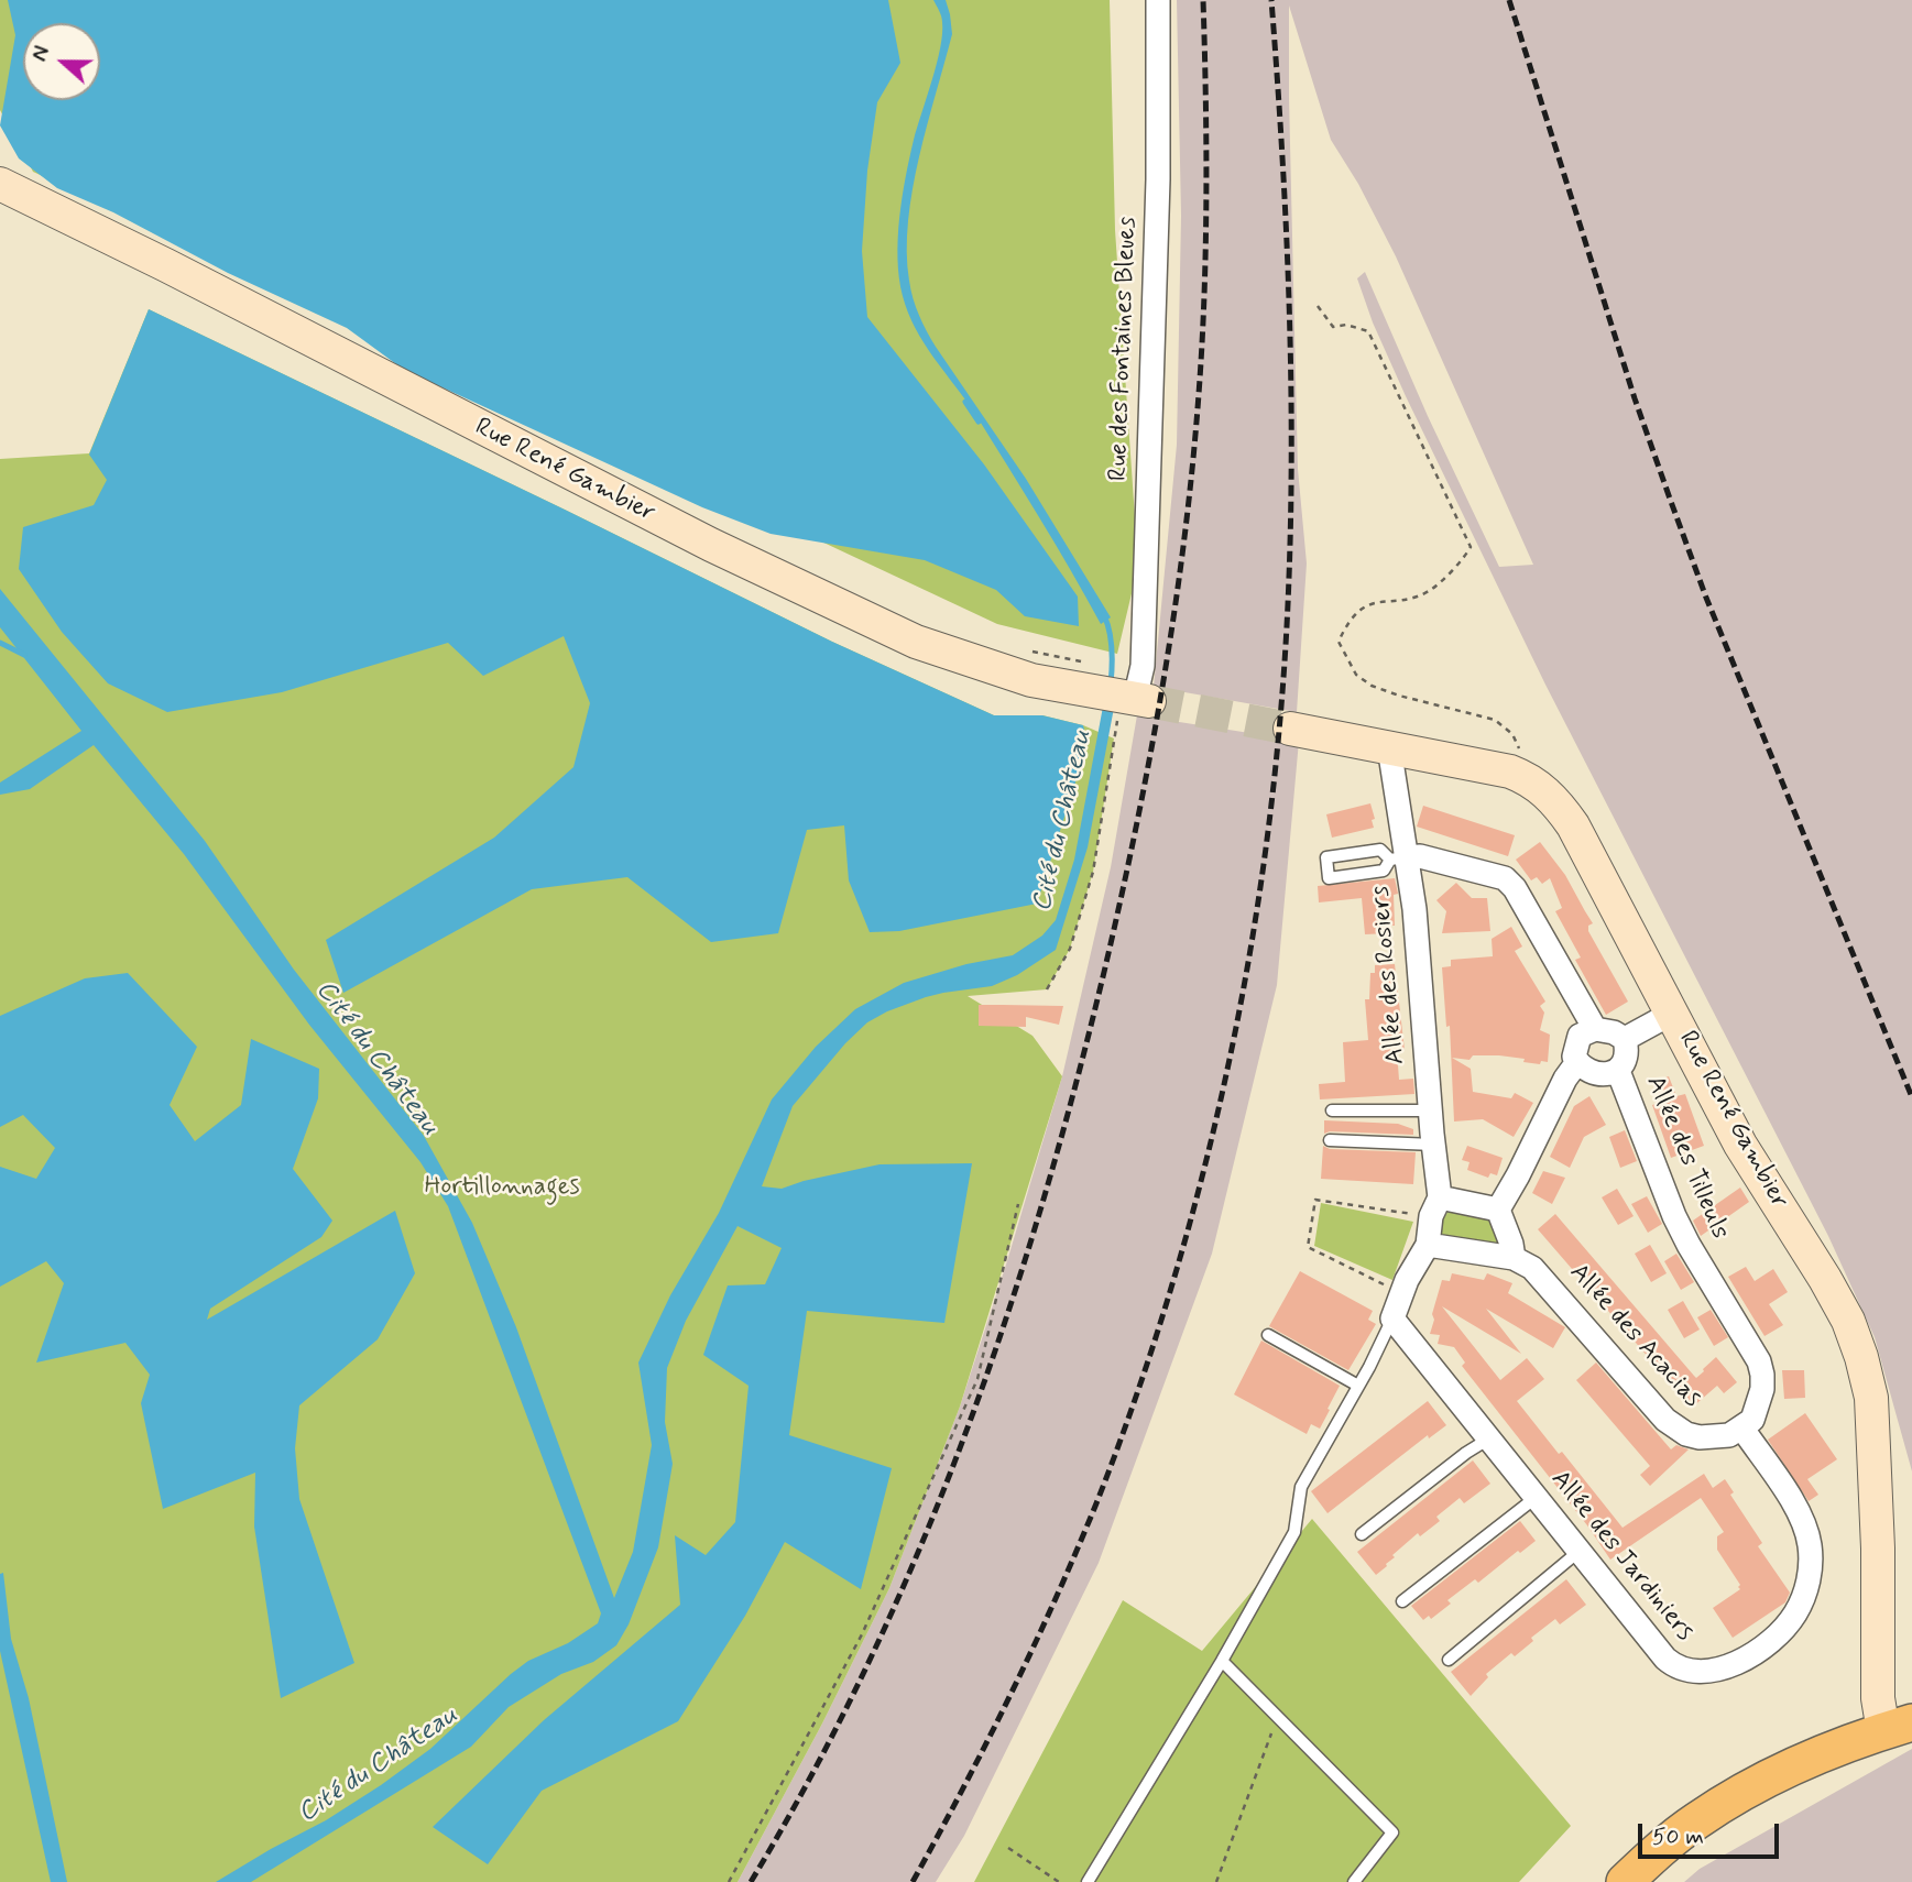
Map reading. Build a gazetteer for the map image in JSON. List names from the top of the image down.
{
  "streets": {
    "street": [
      "Rue des Fontaines Bleues",
      "Rue René Gambier",
      "Allée des Rosiers",
      "Allée des Tilleuls",
      "Allée des Acacias",
      "Allée des Jardiniers"
    ]
  },
  "crossings": [
    ["Rue des Fontaines Bleues", "Rue René Gambier"],
    ["Rue René Gambier", "Allée des Rosiers"],
    ["Allée des Tilleuls", "Allée des Acacias"],
    ["Allée des Tilleuls", "Allée des Jardiniers"],
    ["Allée des Acacias", "Allée des Jardiniers"]
  ],
  "water": ["Cité du Château"],
  "parks": ["Hortillonnages"],
  "scale_bar": "50 m",
  "north": "left"
}
